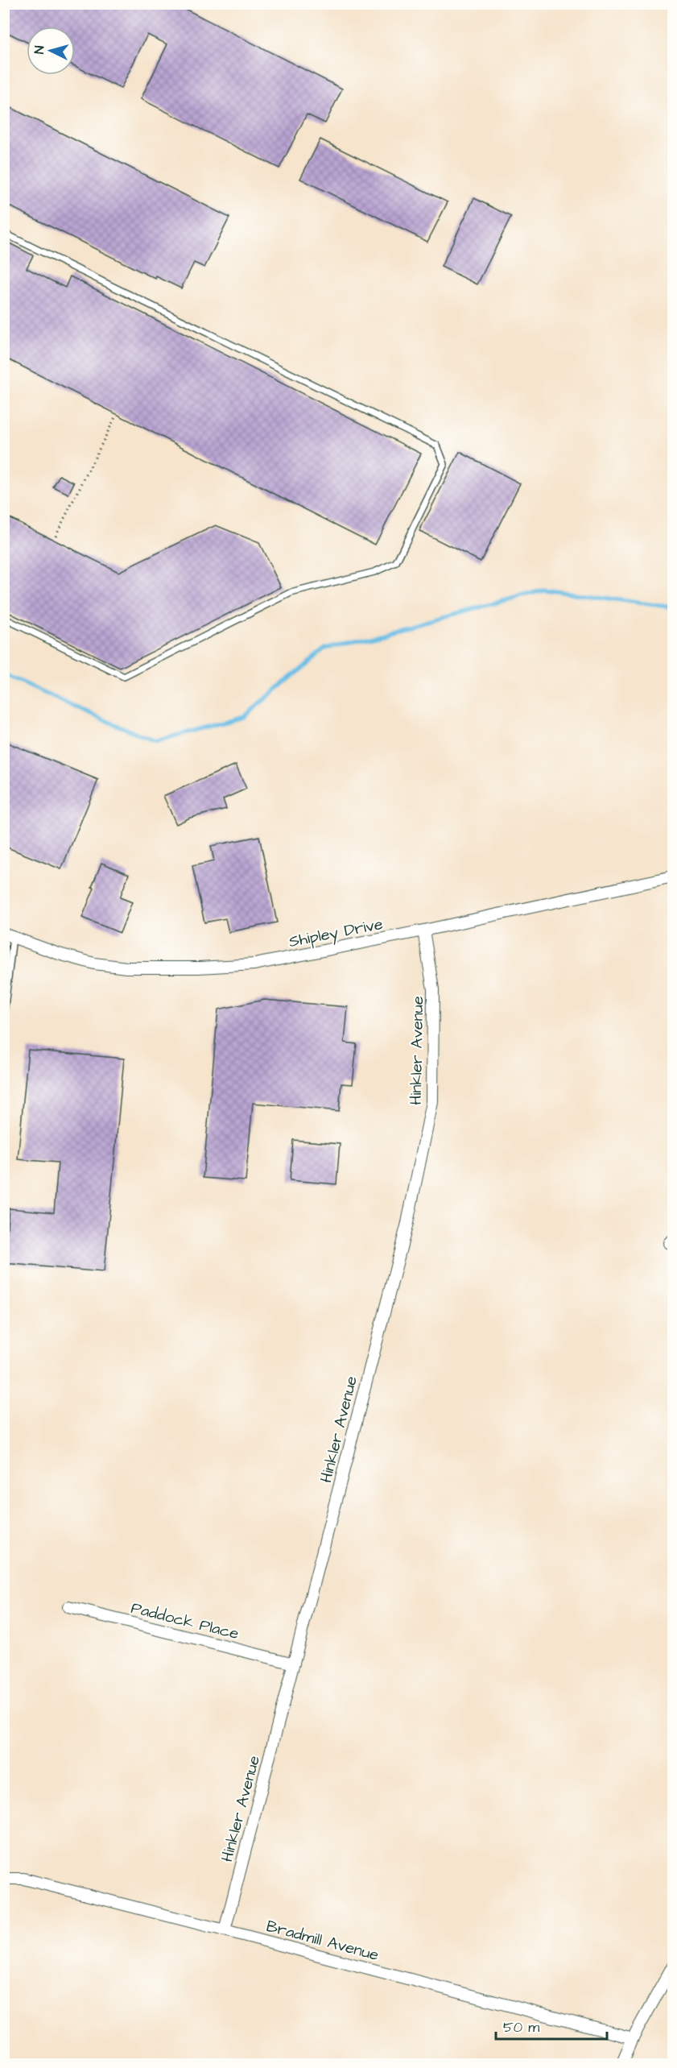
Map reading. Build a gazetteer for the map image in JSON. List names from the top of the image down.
{
  "streets": {
    "street": [
      "Shipley Drive",
      "Hinkler Avenue",
      "Paddock Place",
      "Bradmill Avenue"
    ]
  },
  "crossings": [
    ["Shipley Drive", "Hinkler Avenue"],
    ["Hinkler Avenue", "Paddock Place"],
    ["Hinkler Avenue", "Bradmill Avenue"]
  ],
  "scale_bar": "50 m",
  "north": "left"
}
